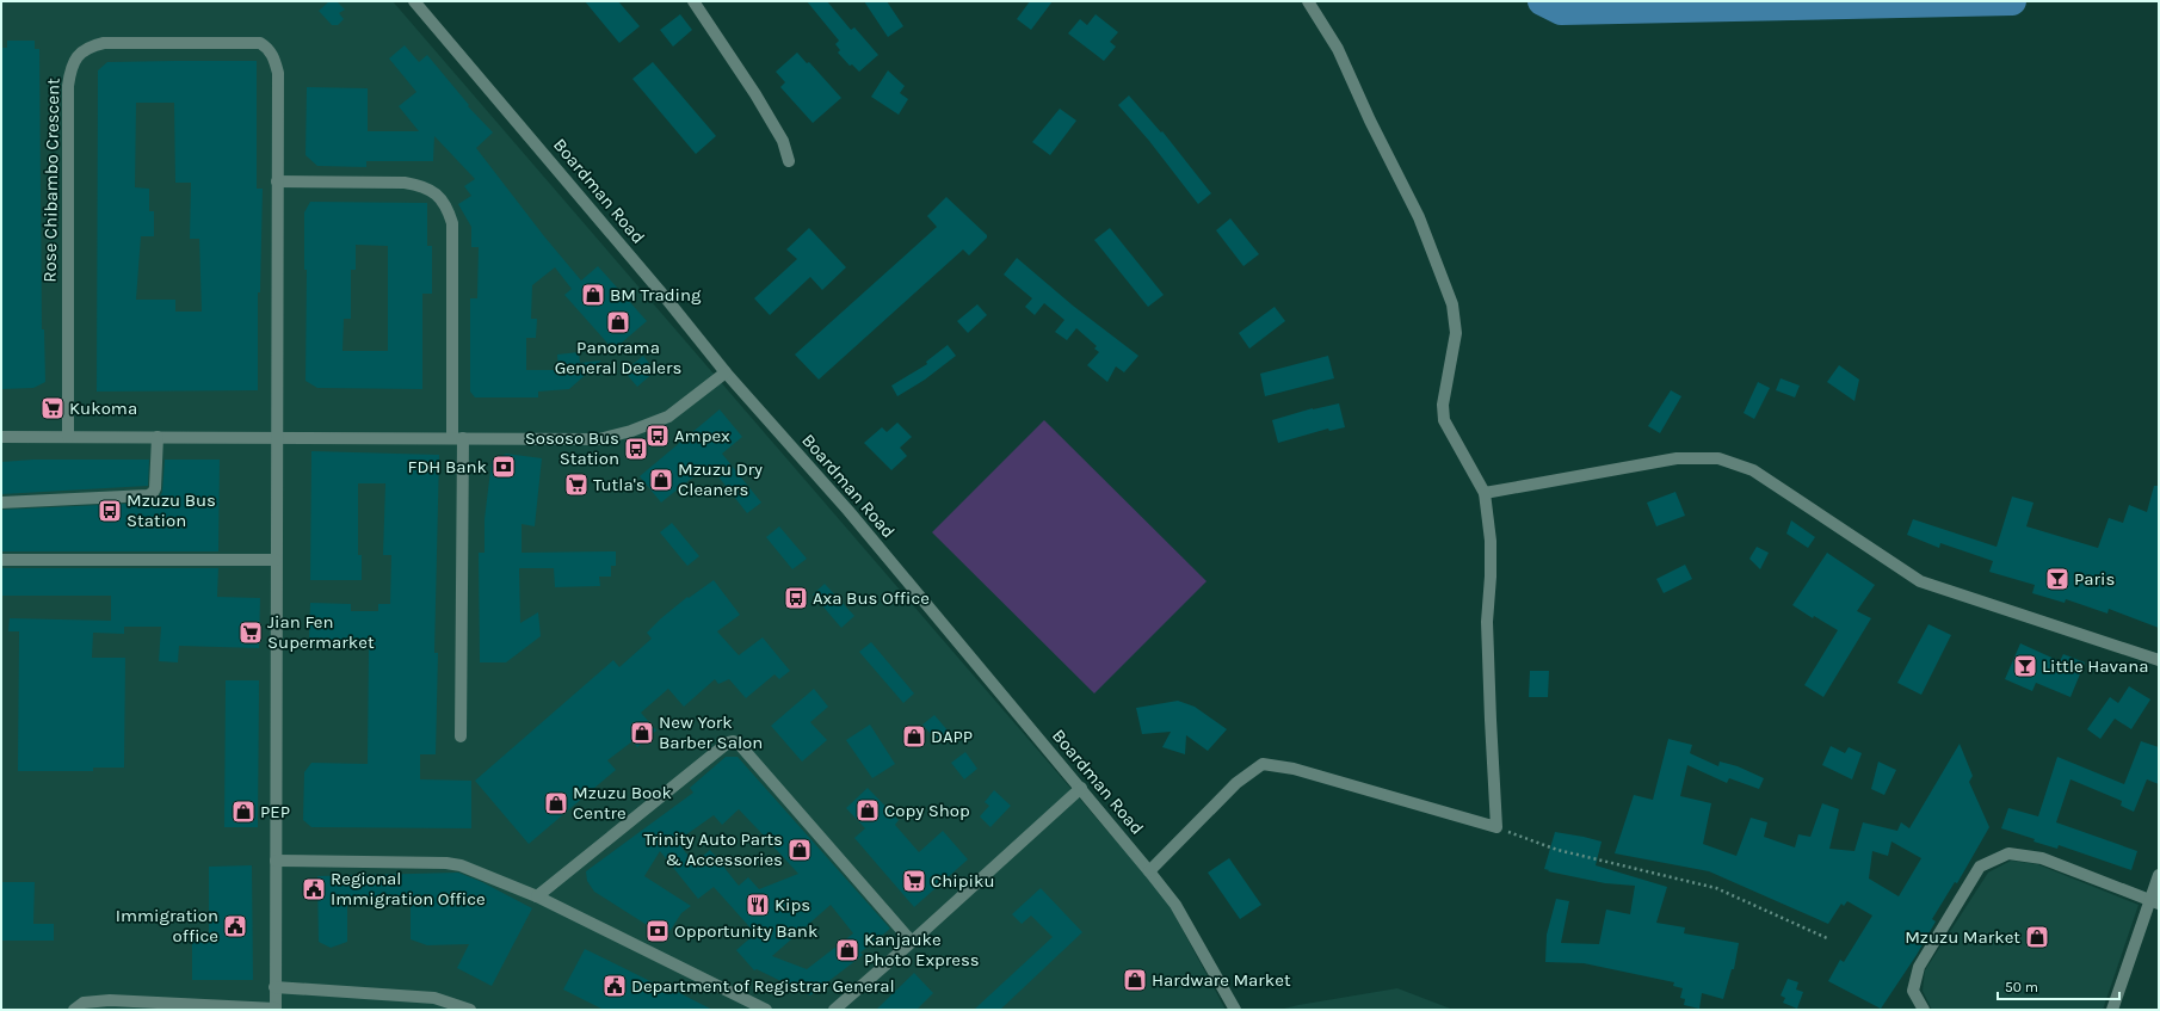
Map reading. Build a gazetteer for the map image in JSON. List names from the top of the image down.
{
  "streets": {
    "street": ["Rose Chibambo Crescent", "Boardman Road"]
  },
  "places": {
    "shop": [
      "BM Trading",
      "Panorama General Dealers",
      "Mzuzu Dry Cleaners",
      "New York Barber Salon",
      "DAPP",
      "Mzuzu Book Centre",
      "Copy Shop",
      "PEP",
      "Trinity Auto Parts & Accessories",
      "Mzuzu Market",
      "Kanjauke Photo Express",
      "Hardware Market"
    ],
    "supermarket": [
      "Kukoma",
      "Tutla's",
      "Jian Fen Supermarket",
      "Chipiku"
    ],
    "bus stop": [
      "Ampex",
      "Sososo Bus Station",
      "Mzuzu Bus Station",
      "Axa Bus Office"
    ],
    "bank": ["FDH Bank", "Opportunity Bank"],
    "bar": ["Paris", "Little Havana"],
    "public building": ["Regional Immigration Office", "Immigration office", "Department of Registrar General"],
    "restaurant": ["Kips"]
  },
  "scale_bar": "50 m"
}
